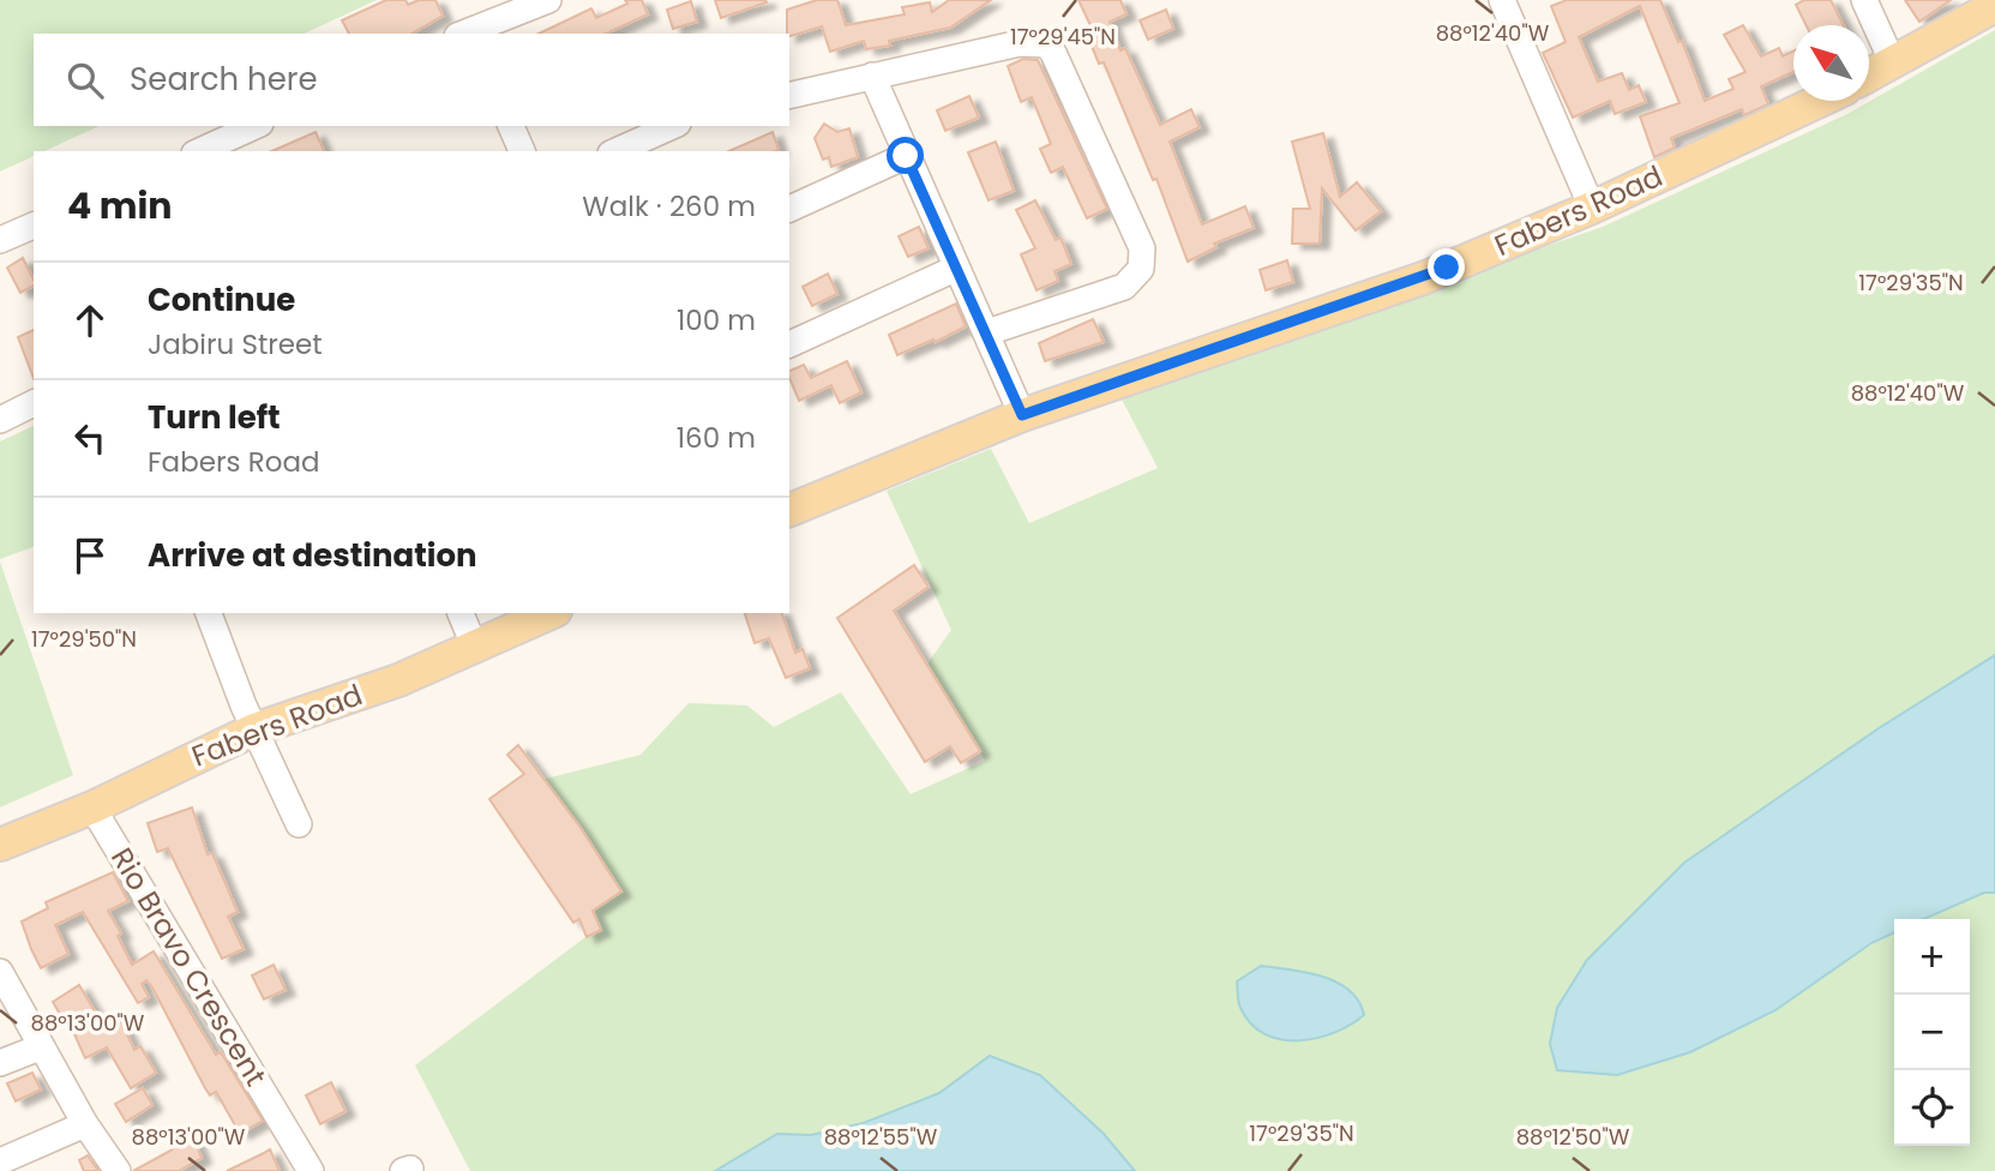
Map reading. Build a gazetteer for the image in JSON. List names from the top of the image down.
{
  "streets": {
    "main road": ["Fabers Road"],
    "street": ["Rio Bravo Crescent"]
  },
  "crossings": [
    ["Fabers Road", "Rio Bravo Crescent"]
  ],
  "north": "top left",
  "page": {
    "search": "Search here",
    "heading": ["4 min", "Walk · 260 m"],
    "list": [
      ["Continue", "Jabiru Street", "100 m"],
      ["Turn left", "Fabers Road", "160 m"],
      "Arrive at destination"
    ],
    "map_buttons": ["+", "−"]
  },
  "coordinates": [
    "88°12'40\"W",
    "17°29'45\"N",
    "17°29'35\"N",
    "17°29'50\"N",
    "88°13'00\"W",
    "88°12'55\"W",
    "88°12'50\"W"
  ]
}
